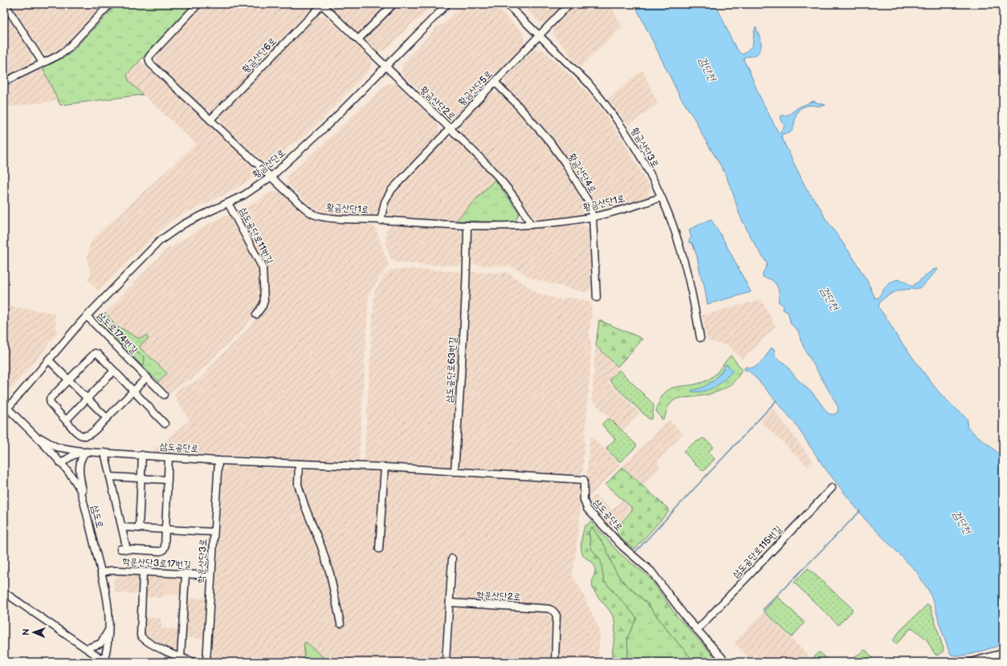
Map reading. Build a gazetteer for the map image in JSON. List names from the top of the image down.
{
  "streets": {
    "street": [
      "황금산단6로",
      "황금산단5로",
      "황금산단2로",
      "황금산단3로",
      "황금산단로",
      "황금산단4로",
      "황금산단1로",
      "삼도공단로11번길",
      "삼도로174번길",
      "삼도공단로63번길",
      "삼도공단로",
      "삼도로",
      "삼도공단로115번길",
      "학운산단3로",
      "학운산단3로17번길",
      "학운산단2로"
    ]
  },
  "crossings": [
    ["황금산단6로", "황금산단2로"],
    ["황금산단6로", "황금산단1로"],
    ["황금산단5로", "황금산단2로"],
    ["황금산단5로", "황금산단3로"],
    ["황금산단5로", "황금산단4로"],
    ["황금산단5로", "황금산단1로"],
    ["황금산단2로", "황금산단로"],
    ["황금산단2로", "황금산단1로"],
    ["황금산단3로", "황금산단1로"],
    ["황금산단로", "황금산단1로"],
    ["황금산단로", "삼도공단로11번길"],
    ["황금산단로", "삼도로174번길"],
    ["황금산단4로", "황금산단1로"],
    ["황금산단1로", "삼도공단로63번길"],
    ["삼도로174번길", "삼도로"],
    ["삼도공단로63번길", "삼도공단로"],
    ["삼도공단로", "삼도로"],
    ["삼도공단로", "삼도공단로115번길"],
    ["삼도공단로", "학운산단3로"],
    ["삼도로", "학운산단3로17번길"],
    ["학운산단3로", "학운산단3로17번길"]
  ],
  "water": ["검단천"],
  "north": "left"
}
